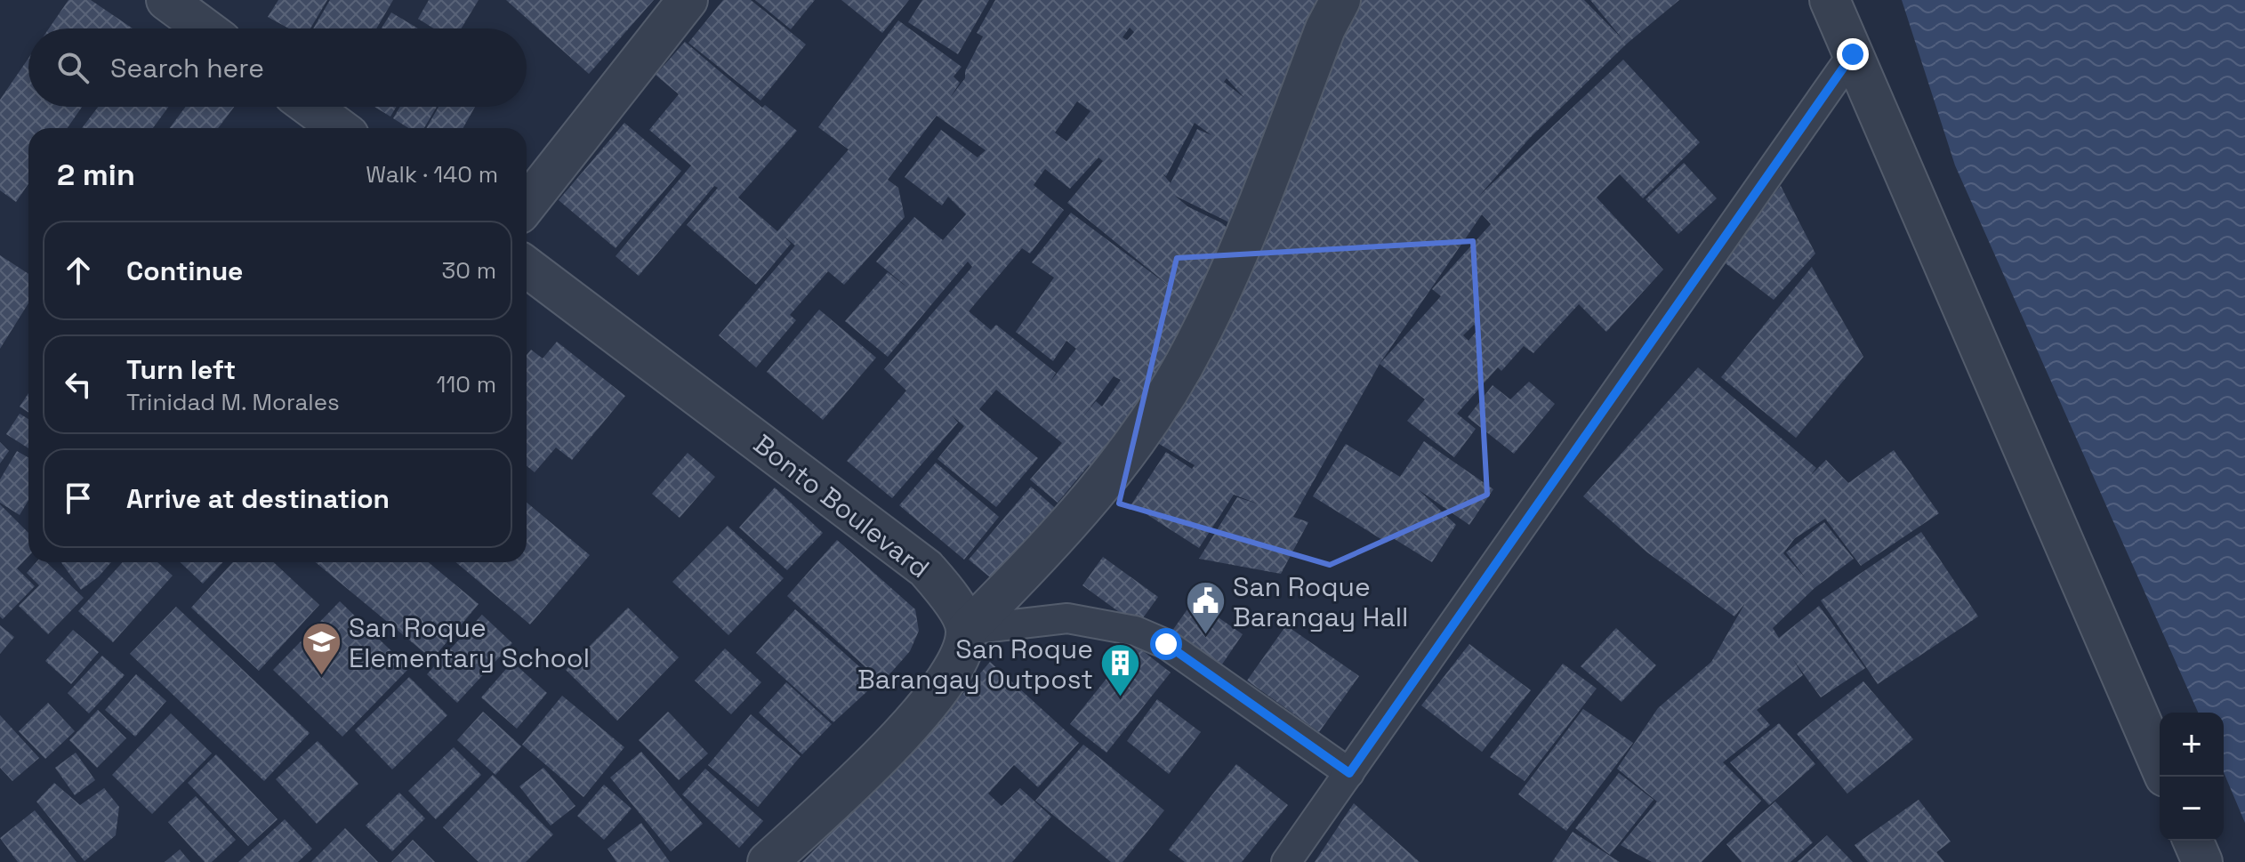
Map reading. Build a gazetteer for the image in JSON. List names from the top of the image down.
{
  "streets": {
    "street": ["Bonto Boulevard"]
  },
  "places": {
    "public building": ["San Roque Barangay Hall"],
    "school or university": ["San Roque Elementary School"],
    "building": ["San Roque Barangay Outpost"]
  },
  "page": {
    "search": "Search here",
    "heading": ["2 min", "Walk · 140 m"],
    "list": [
      ["Continue", "30 m"],
      ["Turn left", "Trinidad M. Morales", "110 m"],
      "Arrive at destination"
    ],
    "map_buttons": ["+", "−"]
  }
}
